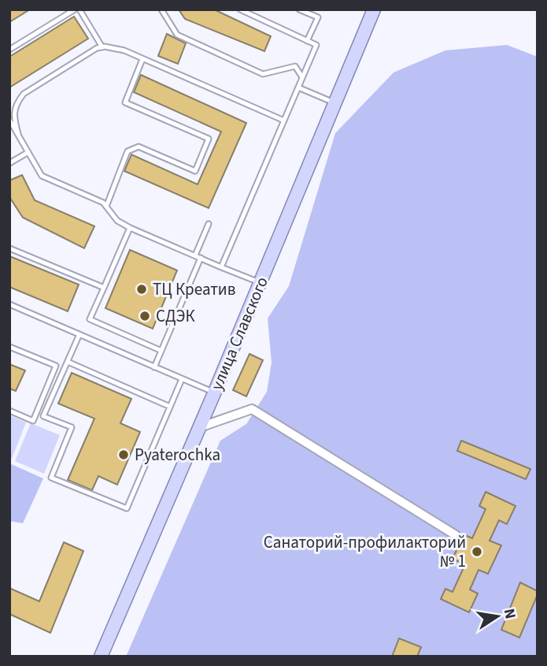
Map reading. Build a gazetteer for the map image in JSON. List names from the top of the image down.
{
  "streets": {
    "main road": ["улица Славского"]
  },
  "places": [
    "ТЦ Креатив",
    "СДЭК",
    "Pyaterochka",
    "Санаторий-профилакторий № 1"
  ],
  "north": "right"
}
